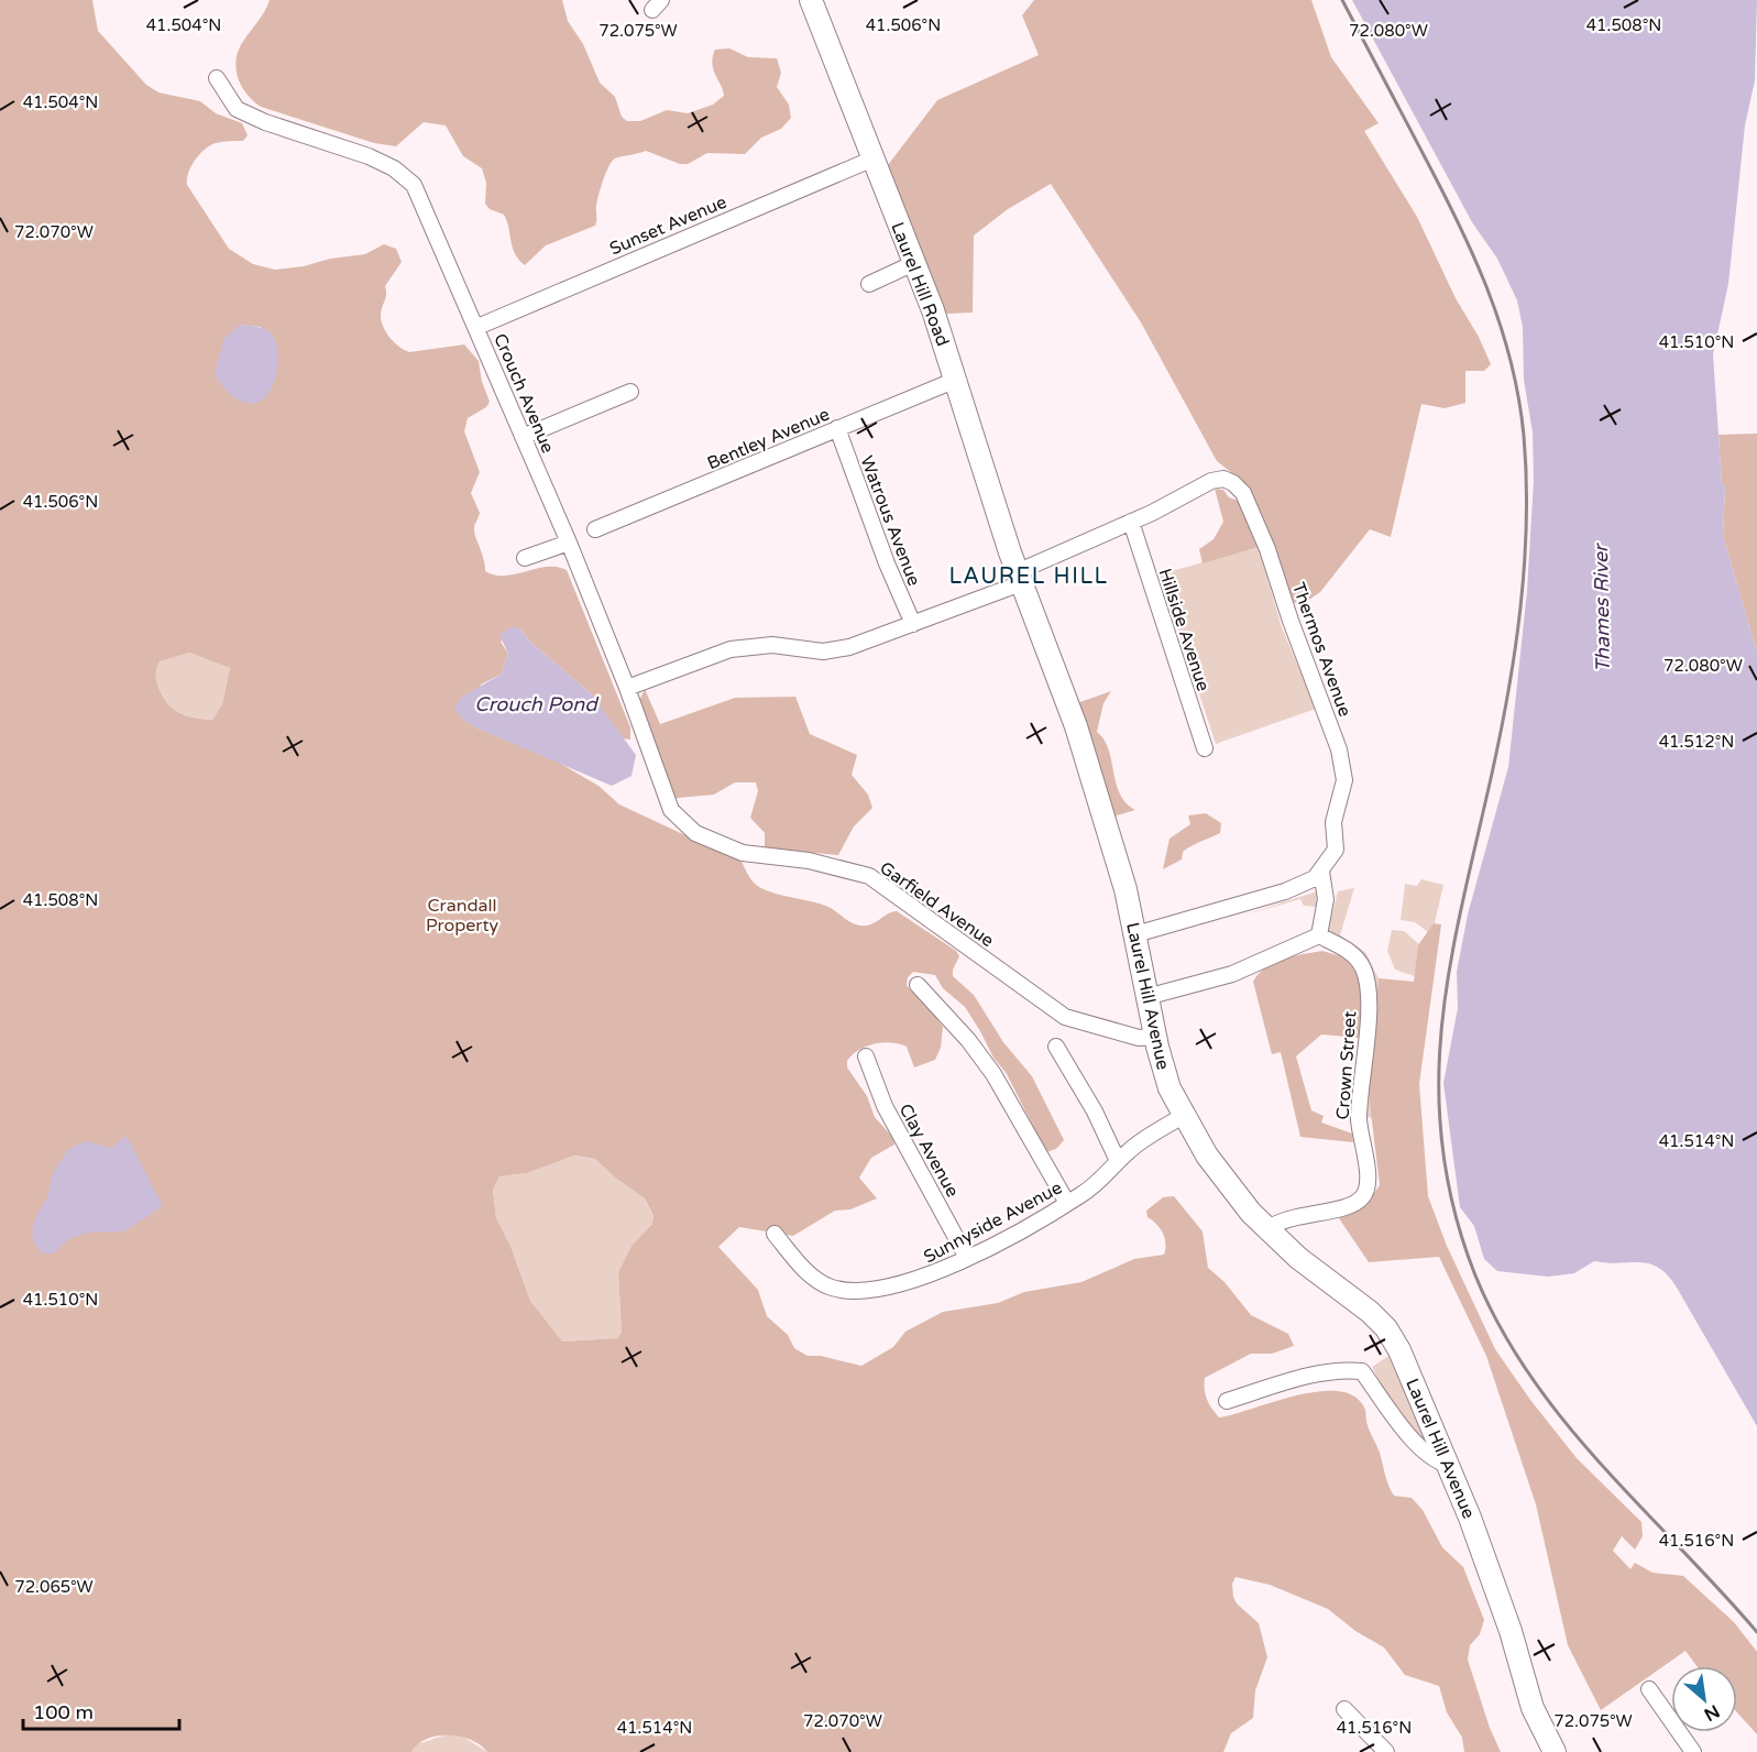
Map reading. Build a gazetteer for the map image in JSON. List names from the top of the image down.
{
  "streets": {
    "highway": ["Laurel Hill Road", "Laurel Hill Avenue"],
    "street": [
      "Sunset Avenue",
      "Crouch Avenue",
      "Bentley Avenue",
      "Watrous Avenue",
      "Hillside Avenue",
      "Thermos Avenue",
      "Garfield Avenue",
      "Crown Street",
      "Clay Avenue",
      "Sunnyside Avenue"
    ]
  },
  "crossings": [
    ["Sunset Avenue", "Laurel Hill Road"],
    ["Sunset Avenue", "Crouch Avenue"],
    ["Laurel Hill Road", "Bentley Avenue"],
    ["Laurel Hill Road", "Thermos Avenue"],
    ["Laurel Hill Road", "Laurel Hill Avenue"],
    ["Crouch Avenue", "Thermos Avenue"],
    ["Crouch Avenue", "Garfield Avenue"],
    ["Bentley Avenue", "Watrous Avenue"],
    ["Watrous Avenue", "Thermos Avenue"],
    ["Hillside Avenue", "Thermos Avenue"],
    ["Thermos Avenue", "Laurel Hill Avenue"],
    ["Garfield Avenue", "Laurel Hill Avenue"],
    ["Laurel Hill Avenue", "Crown Street"],
    ["Laurel Hill Avenue", "Sunnyside Avenue"],
    ["Clay Avenue", "Sunnyside Avenue"]
  ],
  "districts": ["LAUREL HILL"],
  "water": ["Thames River", "Crouch Pond"],
  "parks": ["Crandall Property"],
  "scale_bar": "100 m",
  "north": "bottom right",
  "coordinates": [
    "41.506°N",
    "41.508°N",
    "41.504°N",
    "72.075°W",
    "72.080°W",
    "72.070°W",
    "41.510°N",
    "41.512°N",
    "41.514°N",
    "41.516°N",
    "72.065°W"
  ]
}
